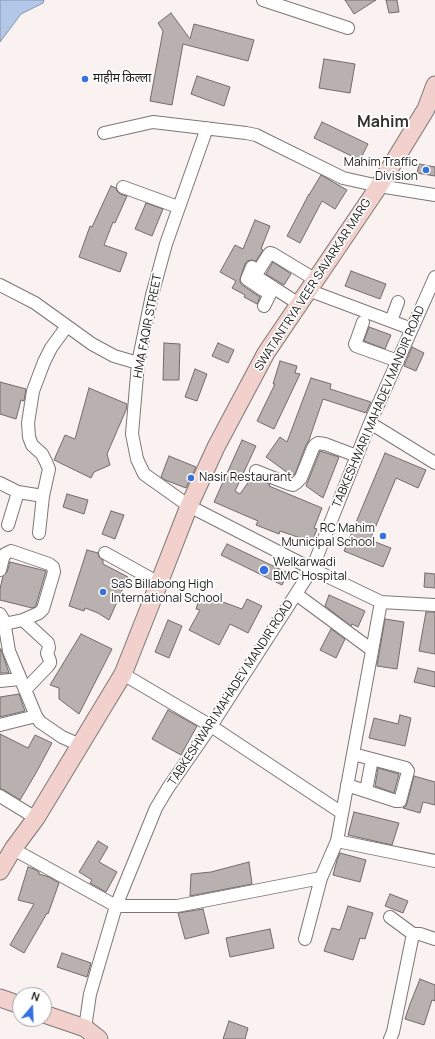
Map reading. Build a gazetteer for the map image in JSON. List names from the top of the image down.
{
  "streets": {
    "street": ["SWATANTRYA VEER SAVARKAR MARG", "HMA FAQIR STREET", "TABKESHWARI MAHADEV MANDIR ROAD"]
  },
  "crossings": [
    ["SWATANTRYA VEER SAVARKAR MARG", "HMA FAQIR STREET"],
    ["HMA FAQIR STREET", "TABKESHWARI MAHADEV MANDIR ROAD"]
  ],
  "districts": ["Mahim"],
  "places": [
    "माहीम किल्ला",
    "Mahim Traffic Division",
    "Nasir Restaurant",
    "RC Mahim Municipal School",
    "Welkarwadi BMC Hospital",
    "SaS Billabong High International School"
  ],
  "north": "top"
}
